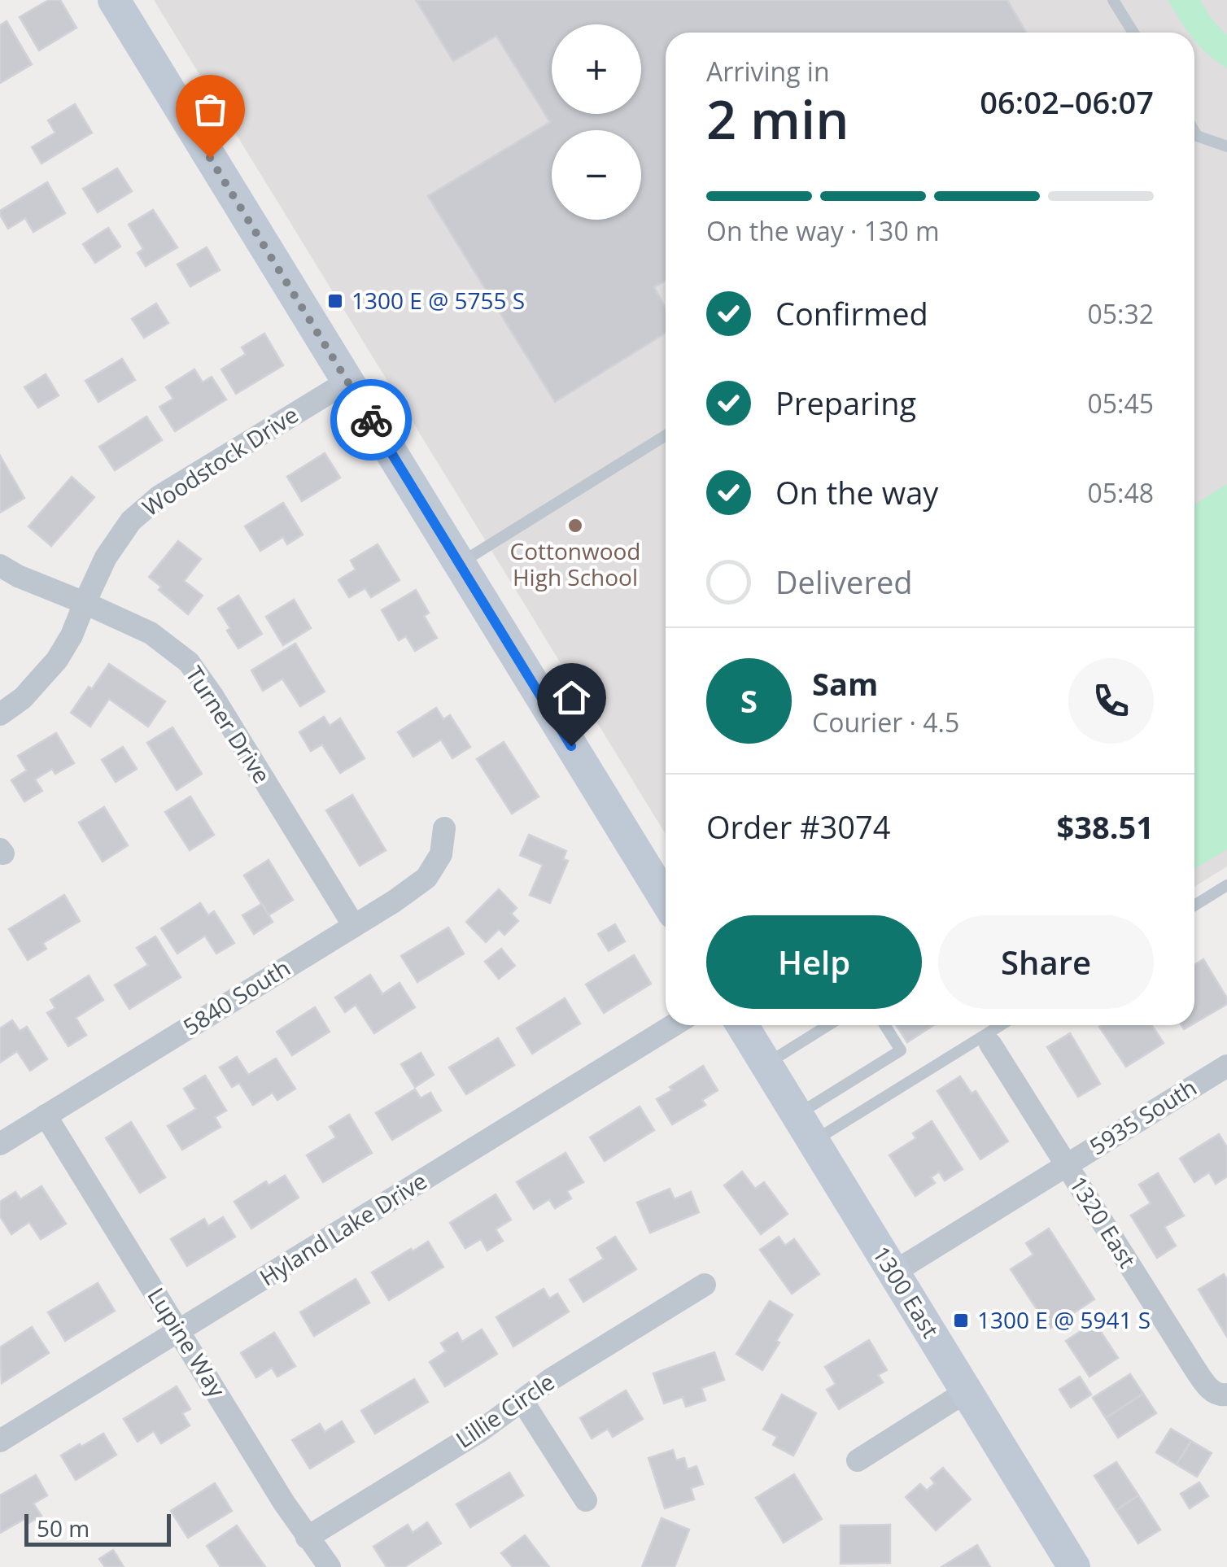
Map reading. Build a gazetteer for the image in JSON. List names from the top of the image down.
{
  "streets": {
    "main road": ["1300 East"],
    "street": [
      "Woodstock Drive",
      "Turner Drive",
      "5840 South",
      "5935 South",
      "1320 East",
      "Hyland Lake Drive",
      "Lupine Way",
      "Lillie Circle"
    ]
  },
  "crossings": [
    ["Woodstock Drive", "Turner Drive"],
    ["Turner Drive", "5840 South"],
    ["5840 South", "Lupine Way"],
    ["5935 South", "1320 East"],
    ["5935 South", "1300 East"],
    ["Hyland Lake Drive", "Lupine Way"],
    ["Lupine Way", "Lillie Circle"]
  ],
  "places": {
    "transit": ["1300 E @ 5755 S", "1300 E @ 5941 S"],
    "other": ["Cottonwood High School"]
  },
  "scale_bar": "50 m",
  "page": {
    "map_buttons": ["+", "−"],
    "heading": ["2 min", "Arriving in", "06:02–06:07"],
    "panel": [
      "Sam",
      "Courier · 4.5",
      "Order #3074",
      "$38.51"
    ],
    "bar": "On the way · 130 m",
    "list": [
      ["Confirmed", "05:32"],
      ["Preparing", "05:45"],
      ["On the way", "05:48"],
      "Delivered"
    ],
    "round": "S",
    "buttons": ["Help", "Share"],
    "scale": "50 m"
  }
}
